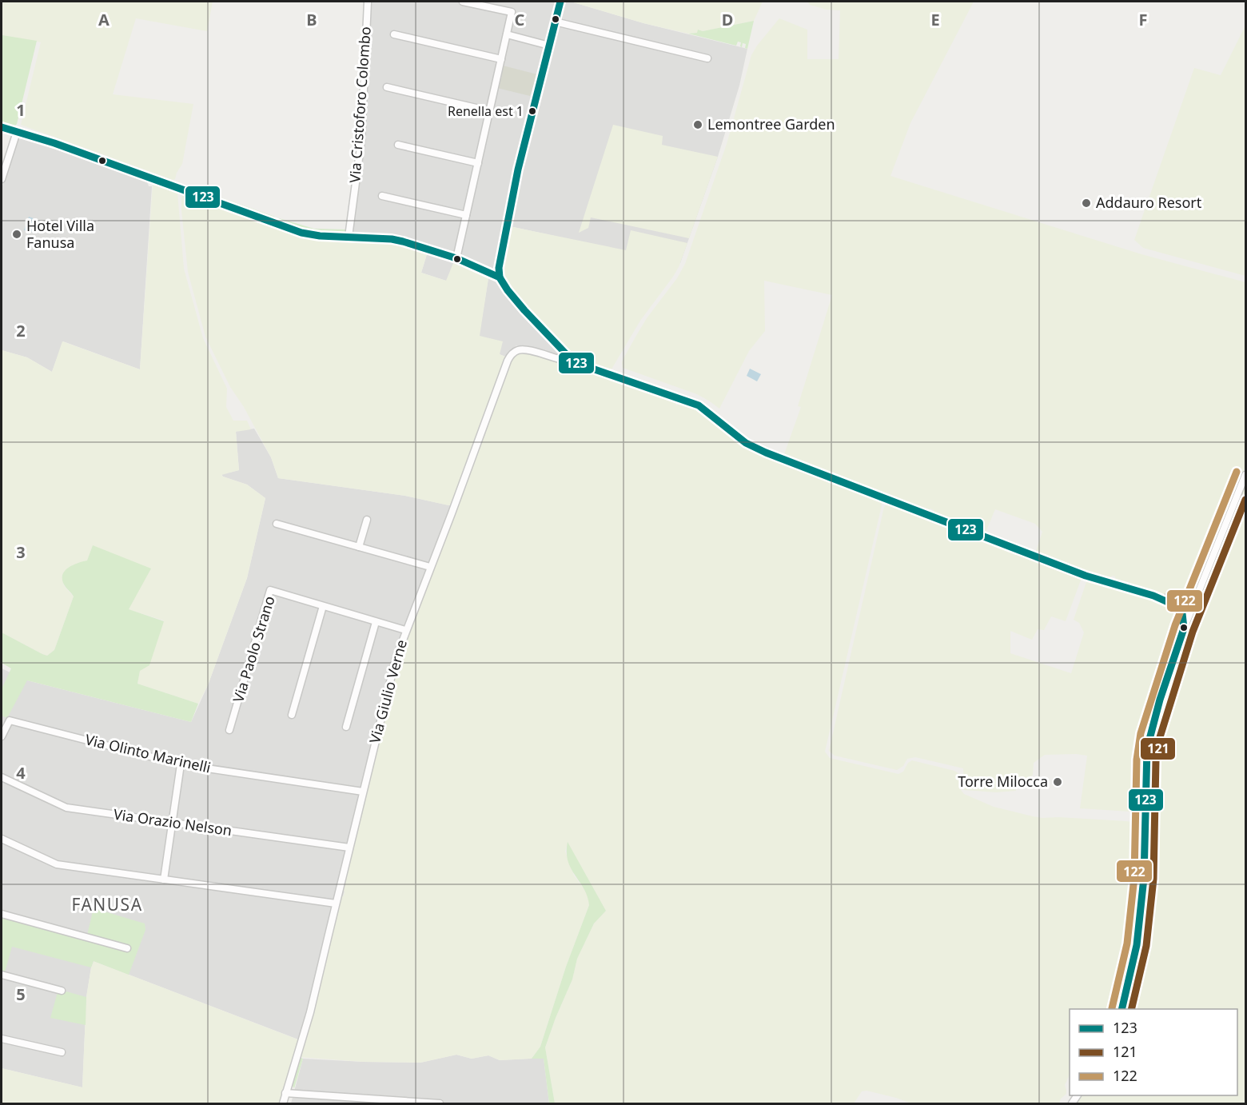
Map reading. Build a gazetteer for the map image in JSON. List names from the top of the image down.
{
  "streets": {
    "street": [
      "Via Cristoforo Colombo",
      "Via Paolo Strano",
      "Via Giulio Verne",
      "Via Olinto Marinelli",
      "Via Orazio Nelson"
    ]
  },
  "crossings": [
    ["Via Paolo Strano", "Via Giulio Verne"],
    ["Via Giulio Verne", "Via Olinto Marinelli"],
    ["Via Giulio Verne", "Via Orazio Nelson"]
  ],
  "districts": ["FANUSA"],
  "places": [
    "Renella est 1",
    "Lemontree Garden",
    "Addauro Resort",
    "Hotel Villa Fanusa",
    "Torre Milocca"
  ],
  "lines": ["transit line 123", "transit line 122", "transit line 121"],
  "legend": ["123", "121", "122"],
  "grid": {
    "columns": [
      "A",
      "B",
      "C",
      "D",
      "E",
      "F"
    ],
    "rows": [
      "1",
      "2",
      "3",
      "4",
      "5"
    ]
  }
}
